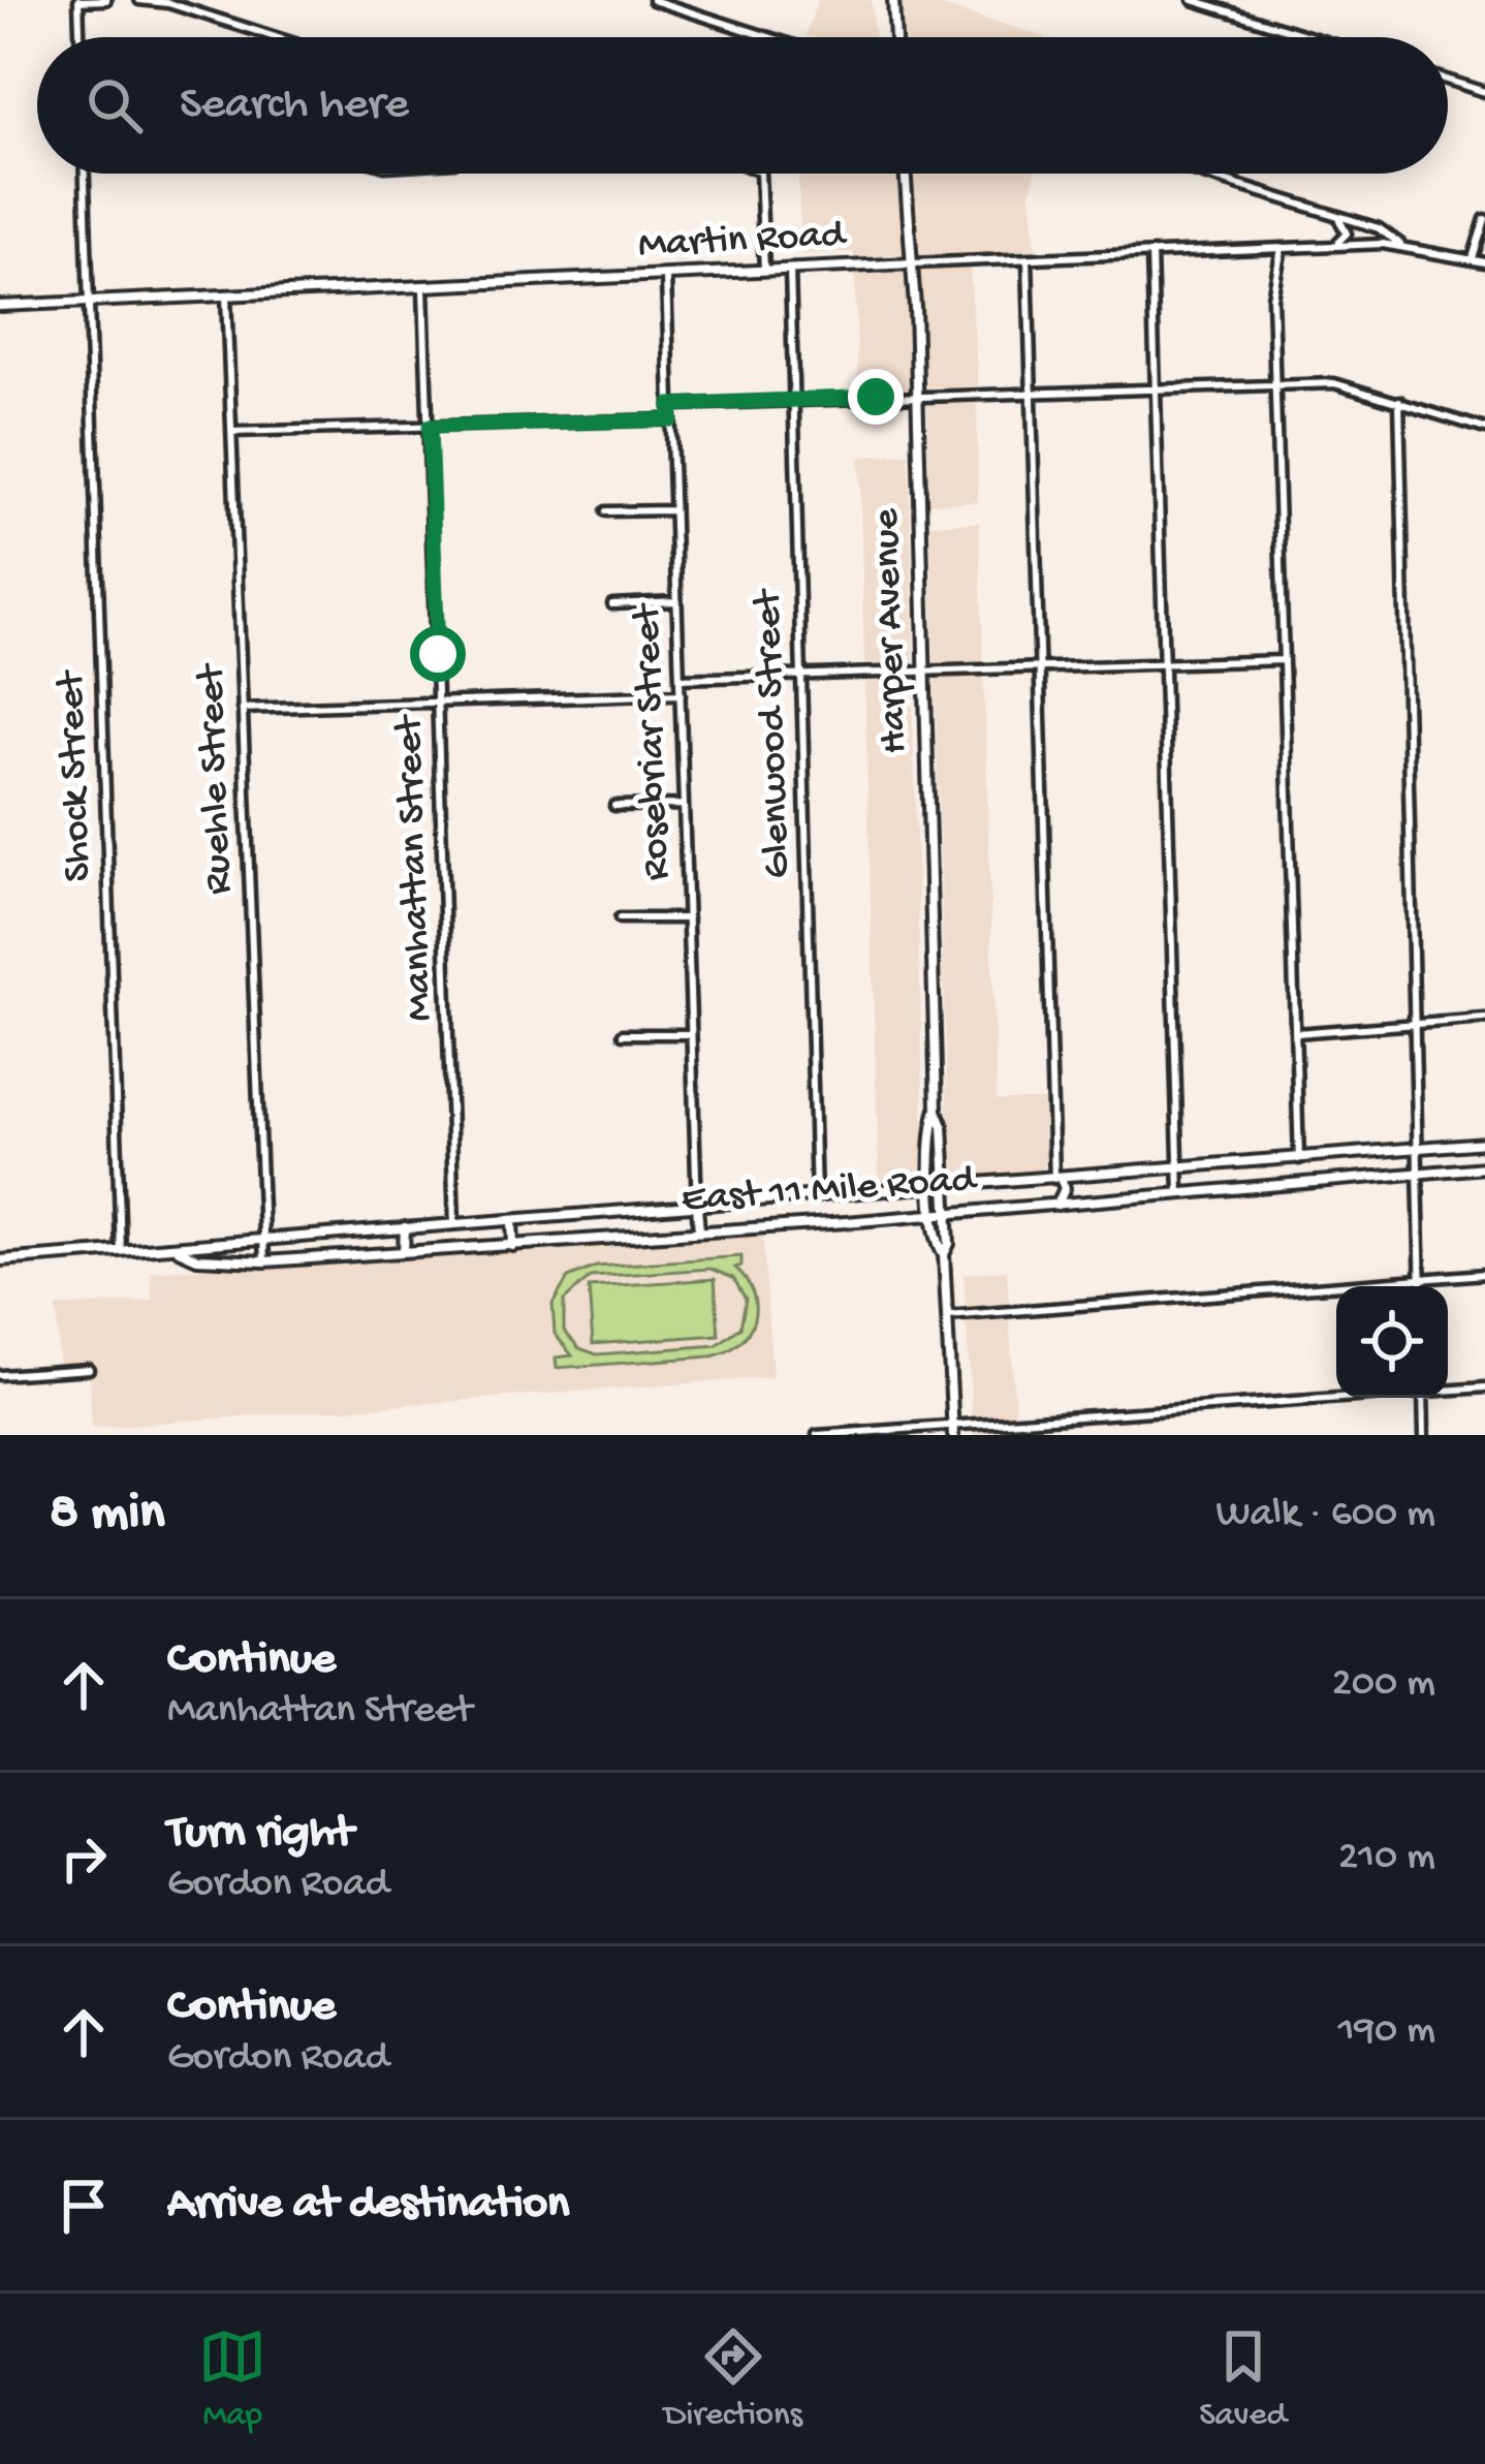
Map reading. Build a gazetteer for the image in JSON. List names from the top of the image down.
{
  "streets": {
    "main road": ["Martin Road", "Harper Avenue", "East 11 Mile Road"],
    "street": [
      "Glenwood Street",
      "Rosebriar Street",
      "Shock Street",
      "Ruehle Street",
      "Manhattan Street"
    ]
  },
  "crossings": [
    ["Martin Road", "Harper Avenue"],
    ["Martin Road", "Glenwood Street"],
    ["Martin Road", "Rosebriar Street"],
    ["Martin Road", "Shock Street"],
    ["Martin Road", "Ruehle Street"],
    ["Martin Road", "Manhattan Street"],
    ["Harper Avenue", "East 11 Mile Road"],
    ["Glenwood Street", "East 11 Mile Road"],
    ["Rosebriar Street", "East 11 Mile Road"],
    ["Shock Street", "East 11 Mile Road"],
    ["Ruehle Street", "East 11 Mile Road"],
    ["Manhattan Street", "East 11 Mile Road"]
  ],
  "page": {
    "search": "Search here",
    "heading": ["8 min", "Walk · 600 m"],
    "list": [
      ["Continue", "Manhattan Street", "200 m"],
      ["Turn right", "Gordon Road", "210 m"],
      ["Continue", "Gordon Road", "190 m"],
      "Arrive at destination"
    ],
    "nav": ["Map", "Directions", "Saved"]
  }
}
